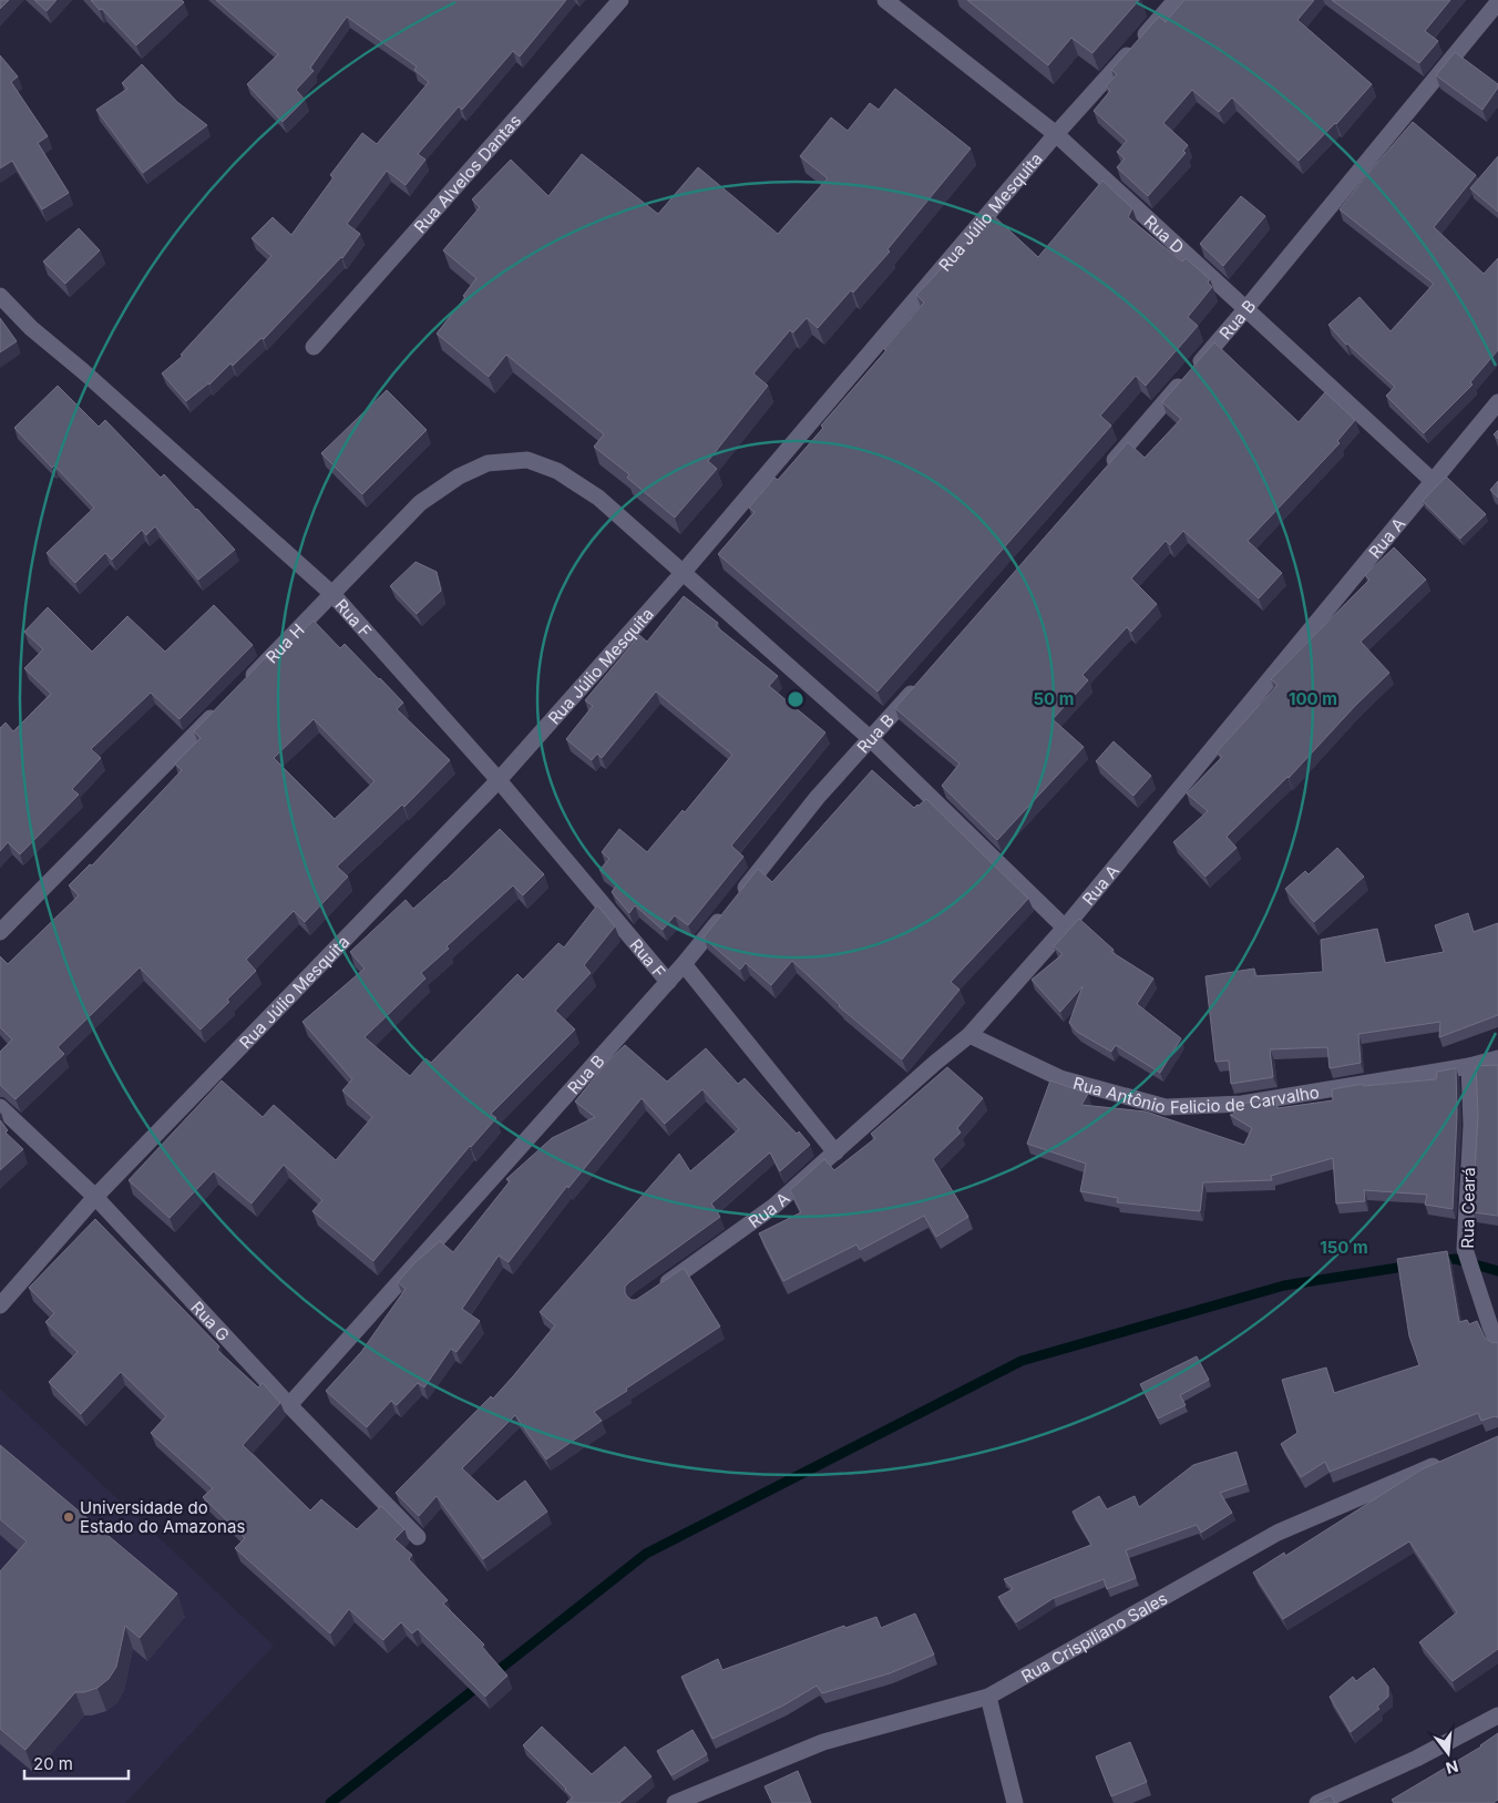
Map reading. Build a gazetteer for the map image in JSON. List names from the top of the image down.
{
  "streets": {
    "street": [
      "Rua Alvelos Dantas",
      "Rua Júlio Mesquita",
      "Rua D",
      "Rua B",
      "Rua A",
      "Rua F",
      "Rua H",
      "Rua Antônio Felicio de Carvalho",
      "Rua Ceará",
      "Rua G",
      "Rua Crispiliano Sales"
    ]
  },
  "crossings": [
    ["Rua Júlio Mesquita", "Rua D"],
    ["Rua Júlio Mesquita", "Rua F"],
    ["Rua Júlio Mesquita", "Rua H"],
    ["Rua Júlio Mesquita", "Rua G"],
    ["Rua D", "Rua B"],
    ["Rua D", "Rua A"],
    ["Rua B", "Rua F"],
    ["Rua B", "Rua G"],
    ["Rua A", "Rua F"],
    ["Rua A", "Rua Antônio Felicio de Carvalho"],
    ["Rua F", "Rua H"],
    ["Rua Antônio Felicio de Carvalho", "Rua Ceará"]
  ],
  "places": ["Universidade do Estado do Amazonas"],
  "scale_bar": "20 m",
  "north": "bottom",
  "rings": ["50 m", "100 m", "150 m"]
}
